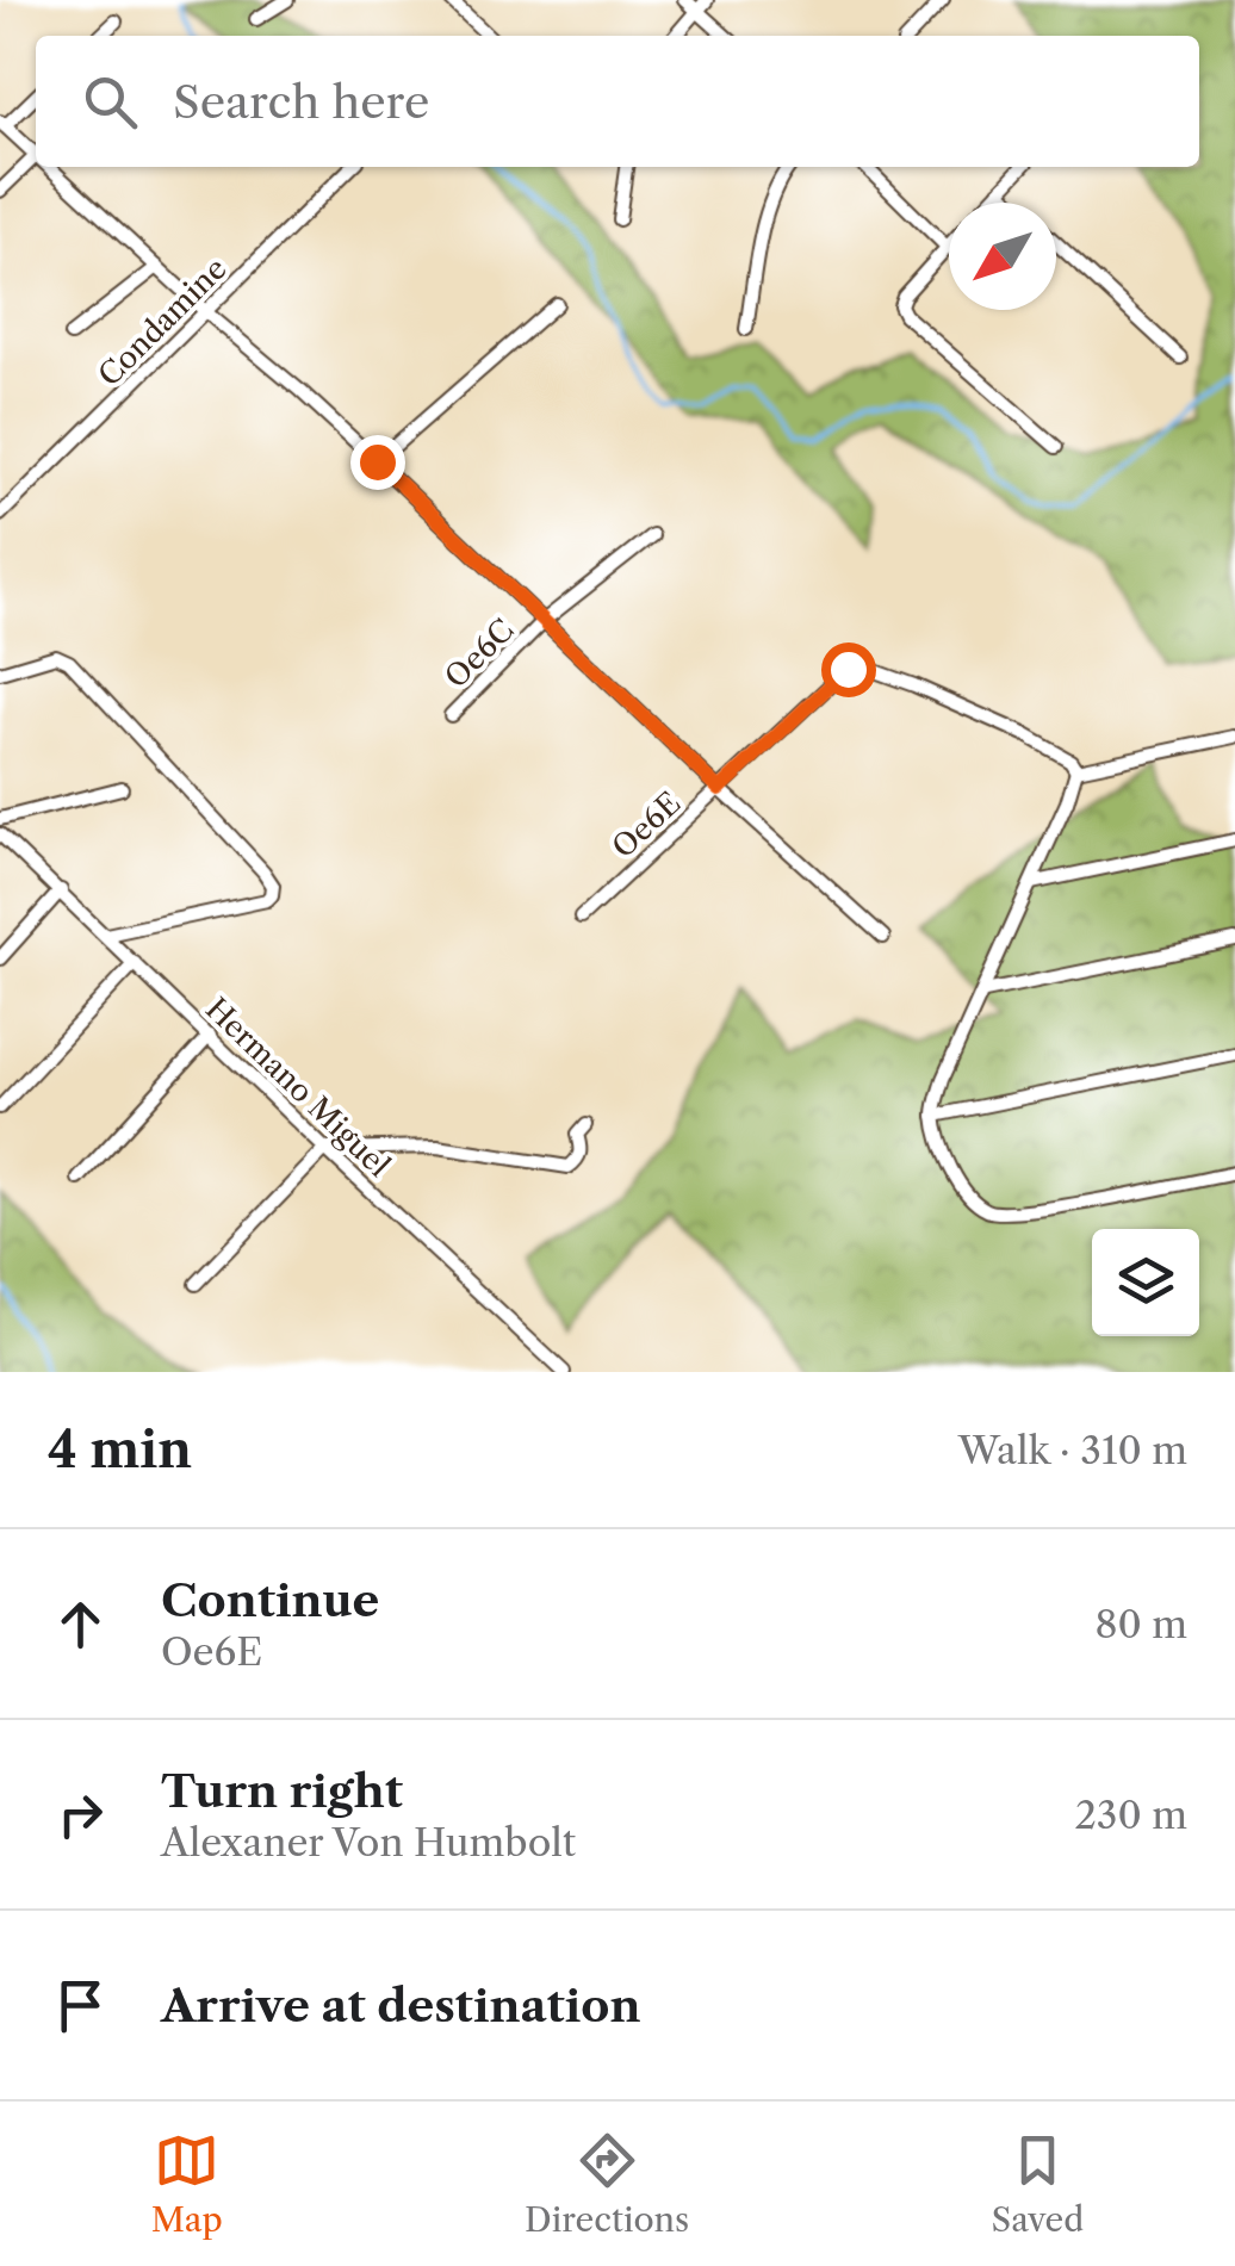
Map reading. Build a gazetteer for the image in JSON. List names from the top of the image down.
{
  "streets": {
    "street": [
      "Condamine",
      "Oe6C",
      "Oe6E",
      "Hermano Miguel"
    ]
  },
  "north": "bottom left",
  "page": {
    "search": "Search here",
    "heading": ["4 min", "Walk · 310 m"],
    "list": [
      ["Continue", "Oe6E", "80 m"],
      ["Turn right", "Alexaner Von Humbolt", "230 m"],
      "Arrive at destination"
    ],
    "nav": ["Map", "Directions", "Saved"]
  }
}
